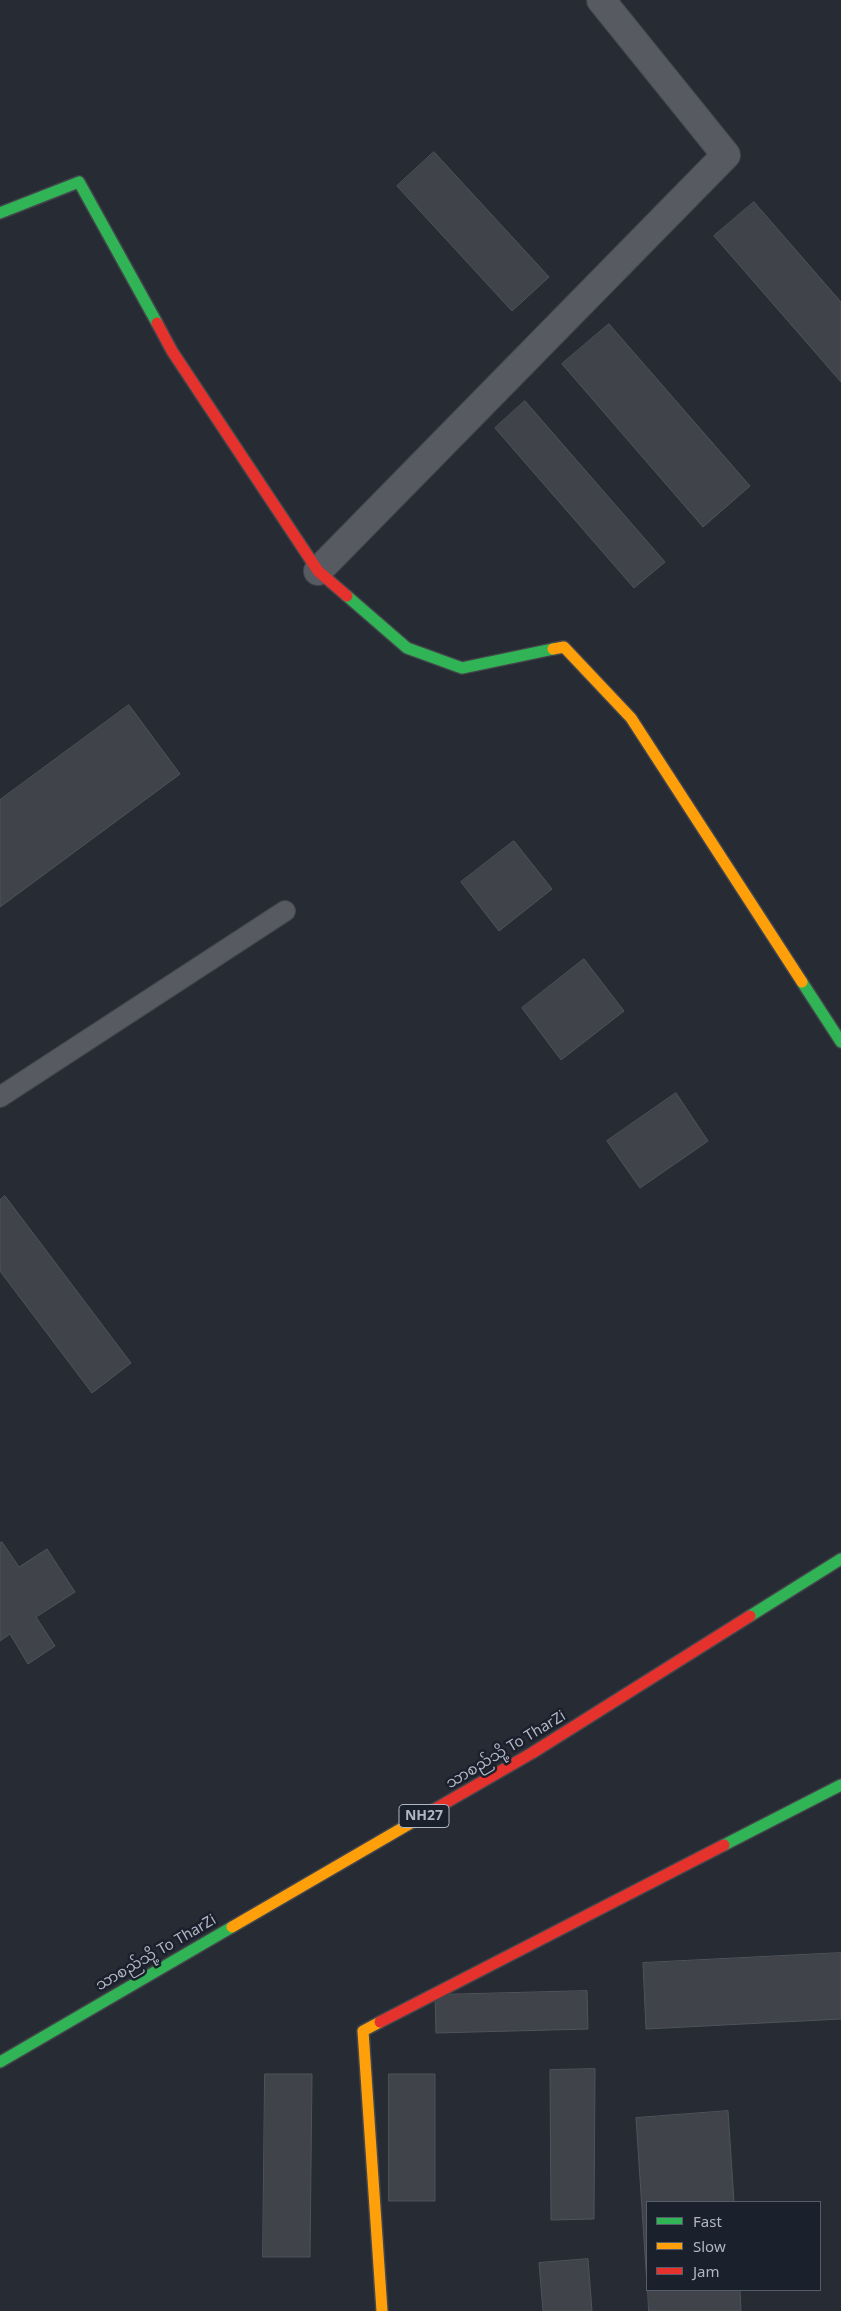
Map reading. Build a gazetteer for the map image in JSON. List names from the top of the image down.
{
  "streets": {
    "main road": ["သာစည်သို့ To TharZi", "NH27"]
  },
  "legend": ["Fast", "Slow", "Jam"]
}
